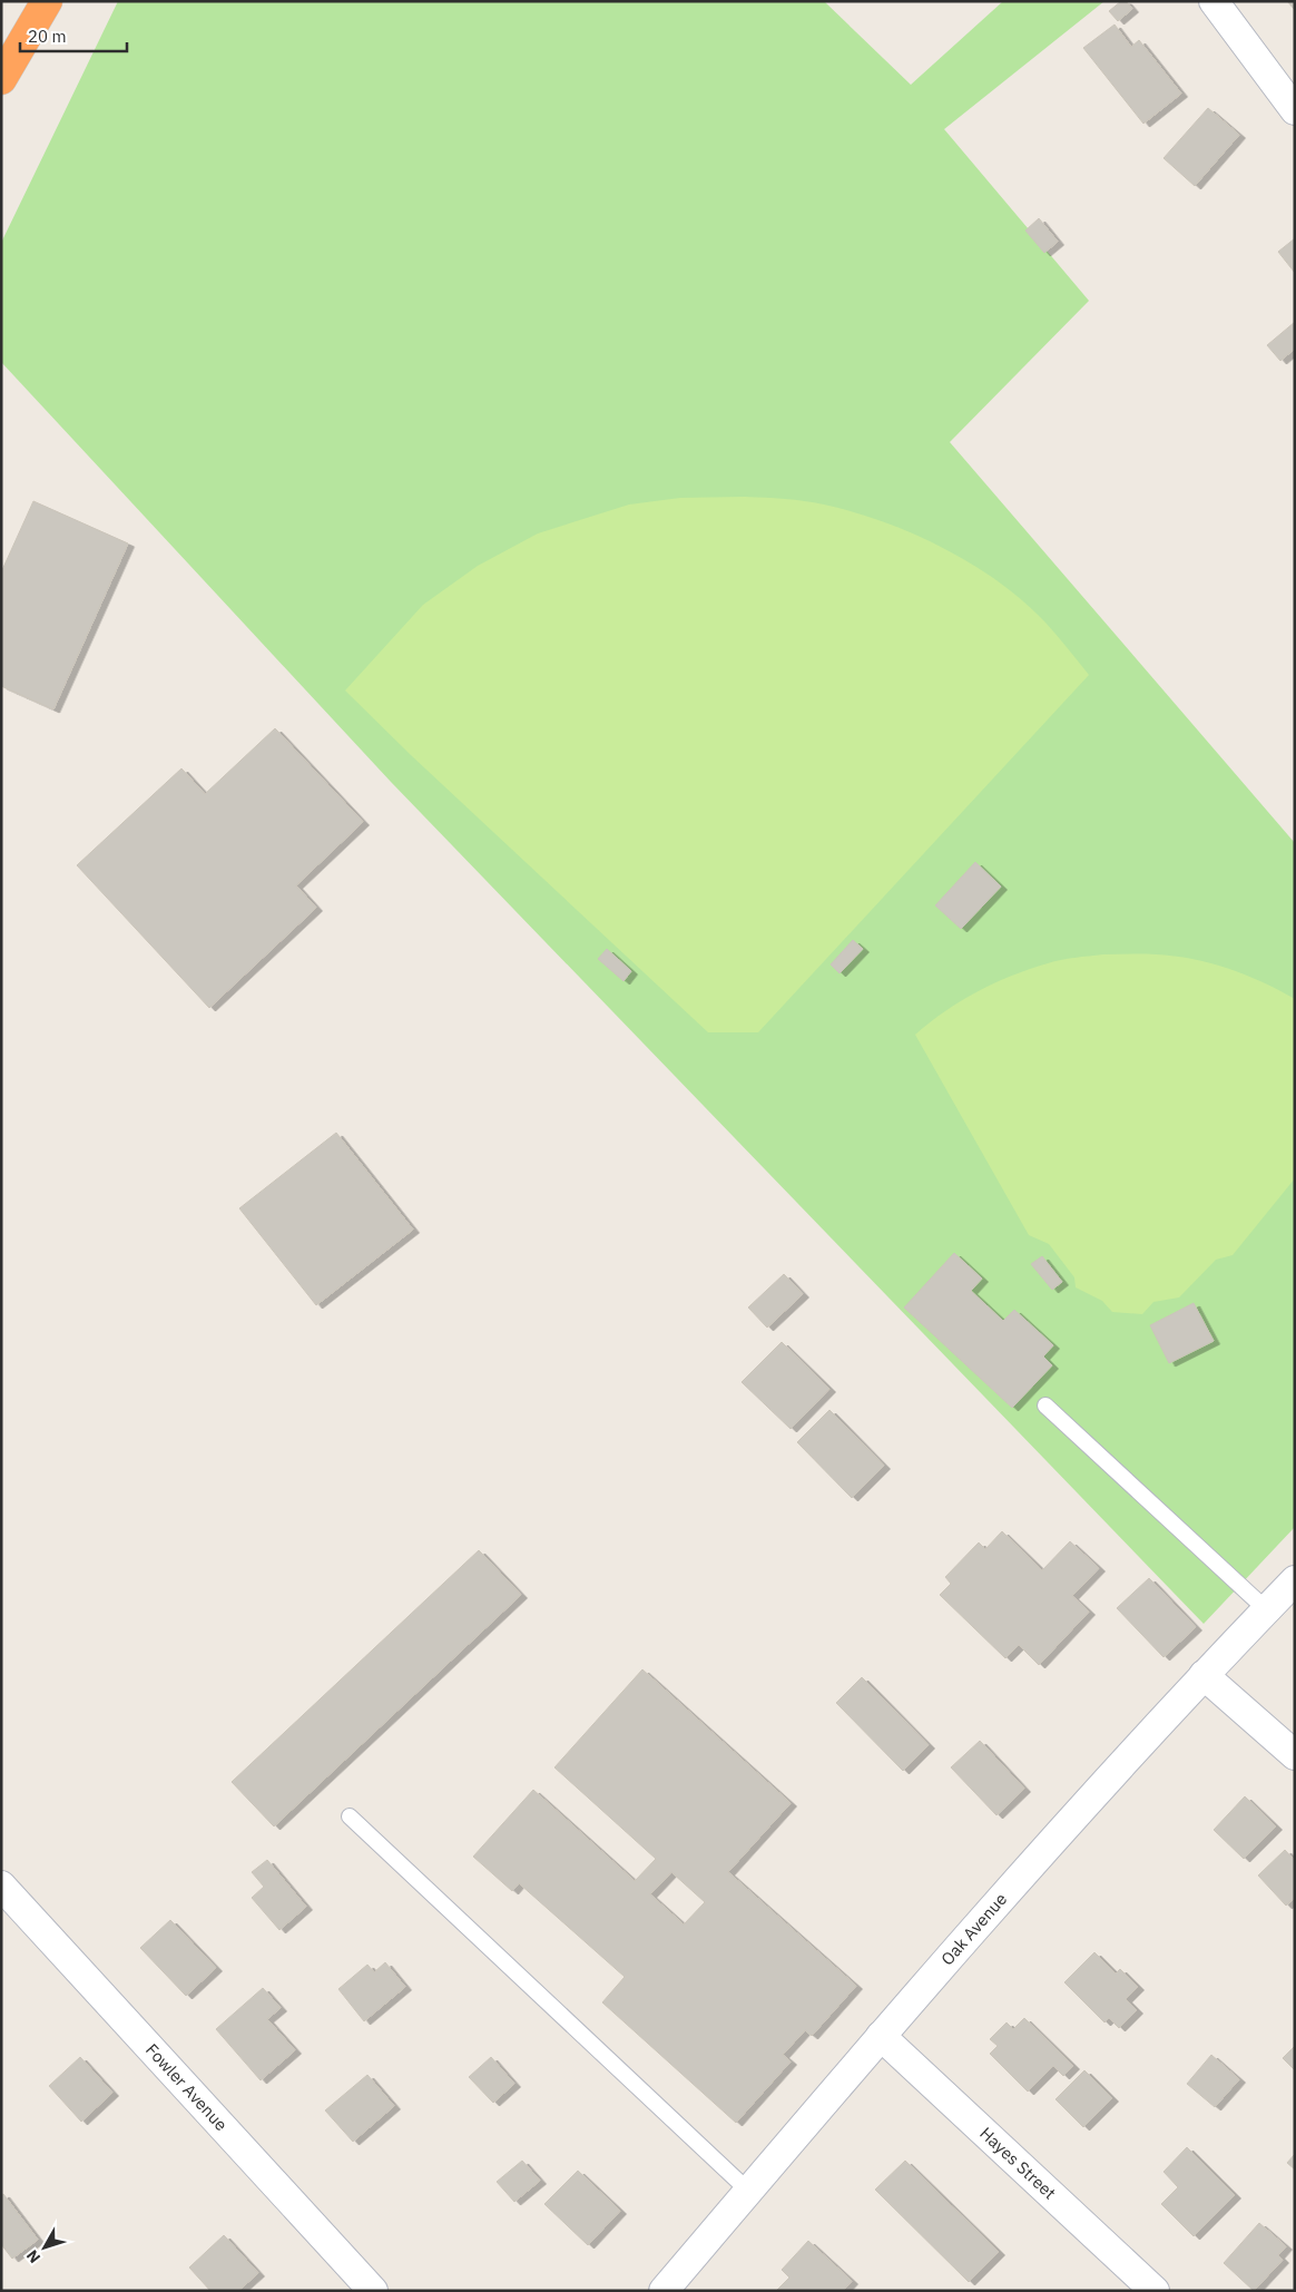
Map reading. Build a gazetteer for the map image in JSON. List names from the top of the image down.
{
  "streets": {
    "street": ["Oak Avenue", "Fowler Avenue", "Hayes Street"]
  },
  "crossings": [
    ["Oak Avenue", "Hayes Street"]
  ],
  "scale_bar": "20 m",
  "north": "bottom left"
}
